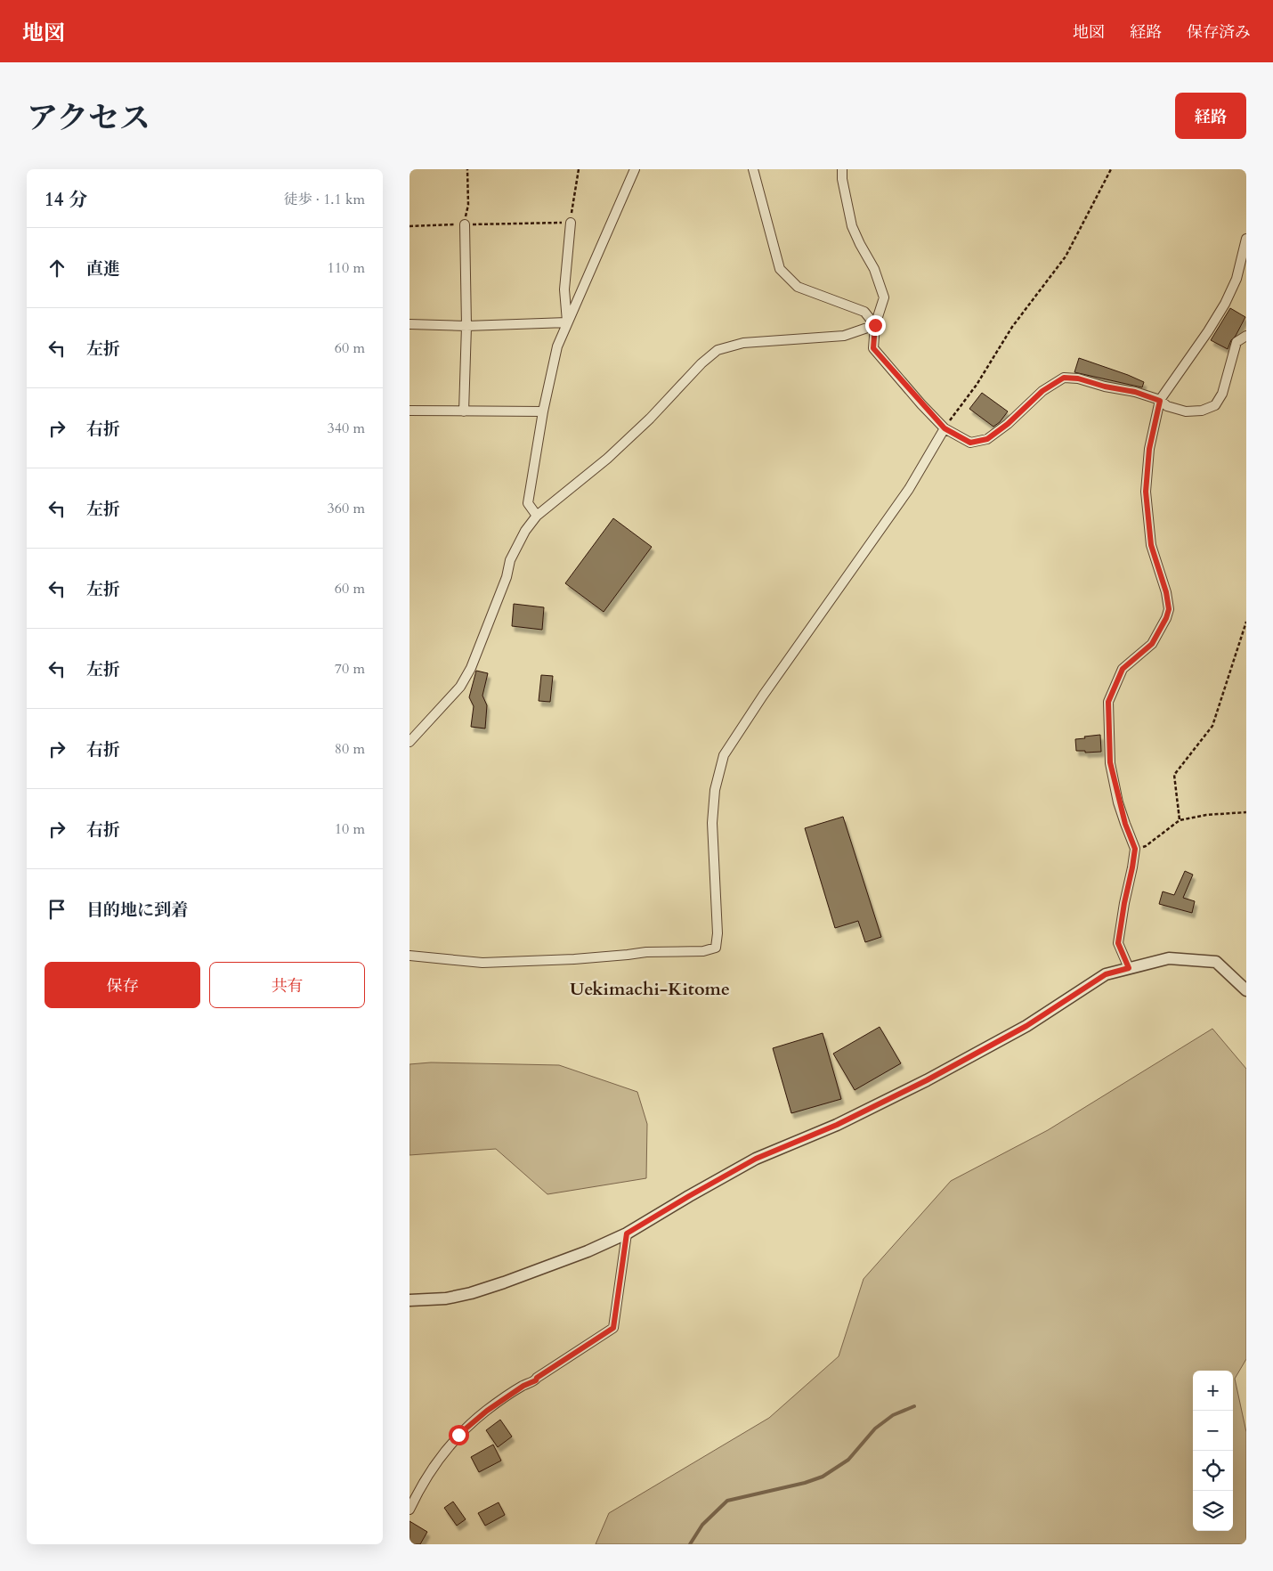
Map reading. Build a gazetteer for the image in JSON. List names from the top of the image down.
{
  "districts": ["Uekimachi-Kitome"],
  "page": {
    "header": "地図",
    "nav": ["地図", "経路", "保存済み"],
    "title": "アクセス",
    "buttons": [
      "経路",
      ["保存", "共有"]
    ],
    "heading": ["14 分", "徒歩 · 1.1 km"],
    "list": [
      ["直進", "110 m"],
      ["左折", "60 m"],
      ["右折", "340 m"],
      ["左折", "360 m"],
      ["左折", "60 m"],
      ["左折", "70 m"],
      ["右折", "80 m"],
      ["右折", "10 m"],
      "目的地に到着"
    ],
    "map_buttons": ["+", "−"]
  }
}
